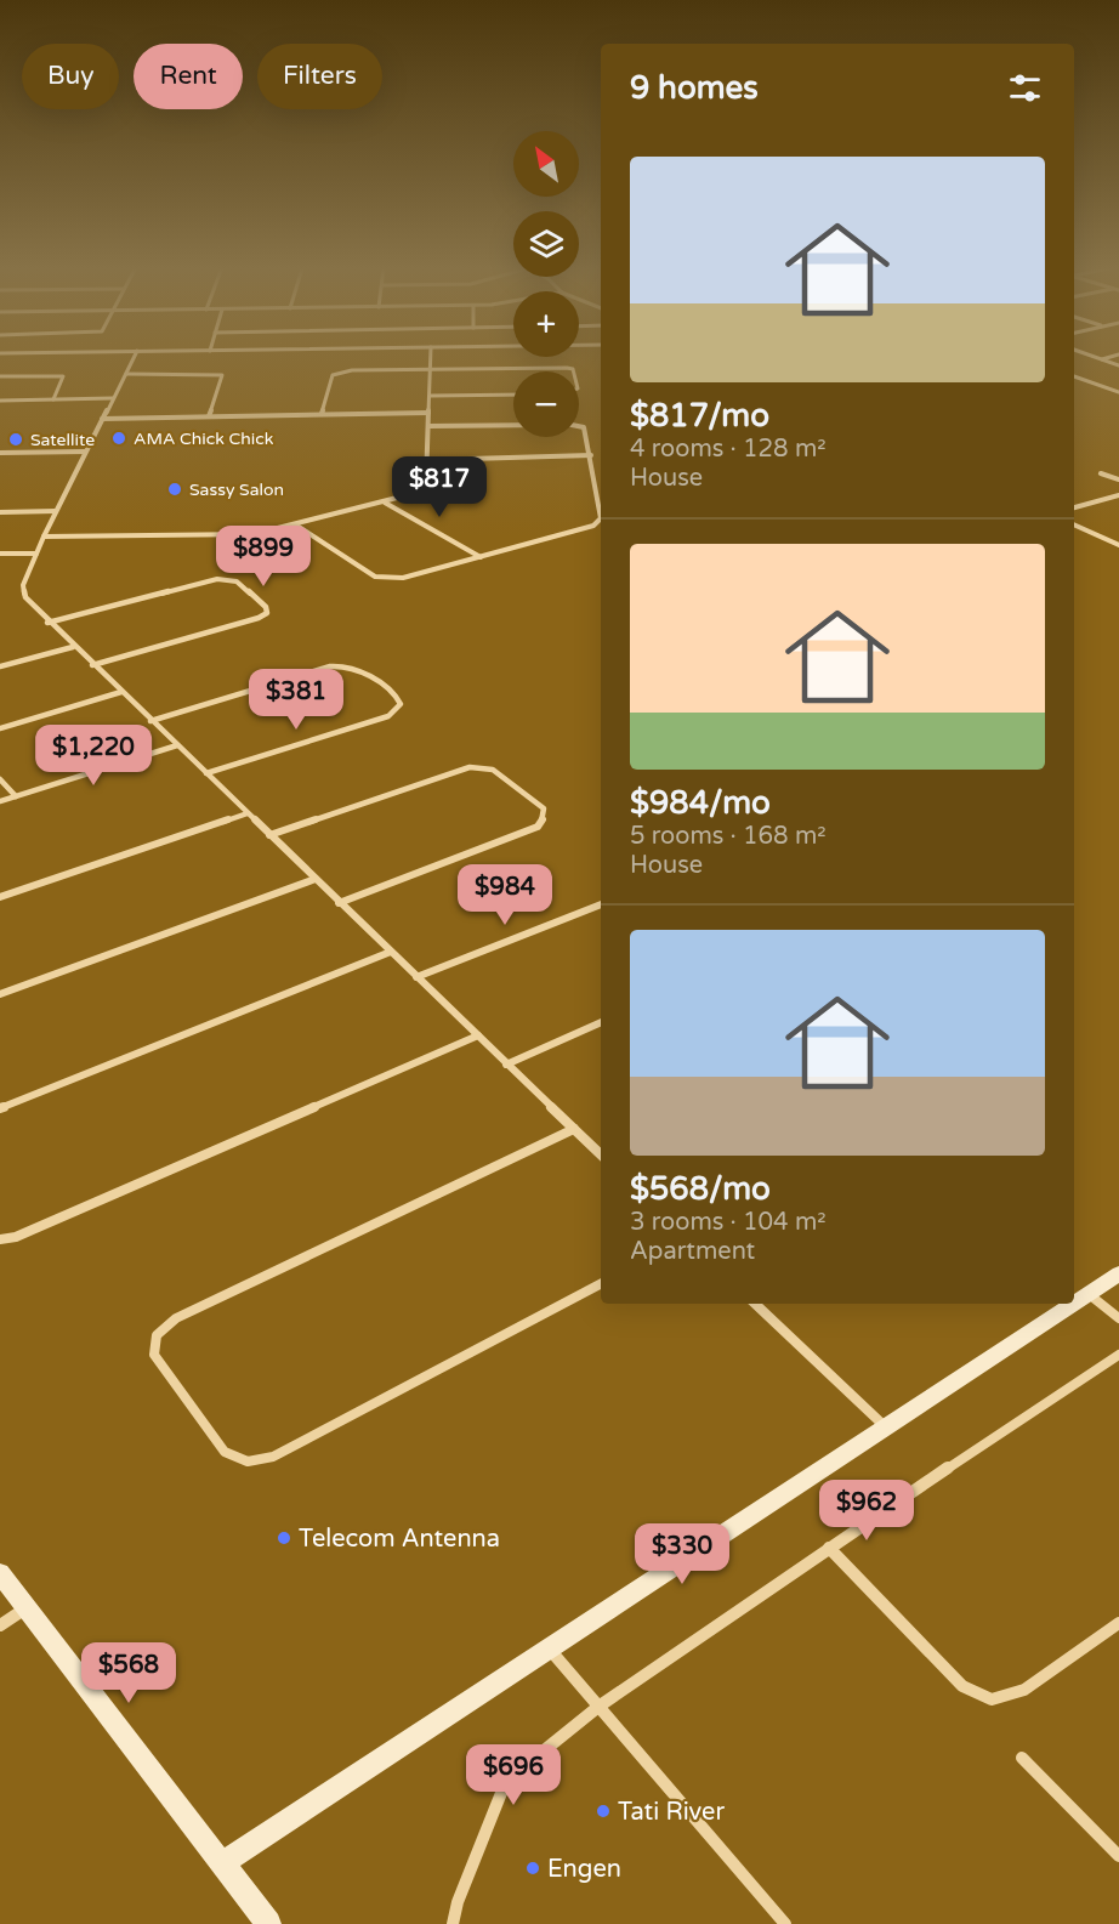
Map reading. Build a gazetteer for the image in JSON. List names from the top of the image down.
{
  "places": [
    "AMA Chick Chick",
    "Satellite",
    "Sassy Salon",
    "Telecom Antenna",
    "Tati River",
    "Engen"
  ],
  "north": "top left",
  "page": {
    "chip": ["Buy", "Rent", "Filters"],
    "heading": "9 homes",
    "map_buttons": ["+", "−"],
    "list": [
      {
        "name": "$817/mo",
        "note": "4 rooms · 128 m² · House"
      },
      {
        "name": "$984/mo",
        "note": "5 rooms · 168 m² · House"
      },
      {
        "name": "$568/mo",
        "note": "3 rooms · 104 m² · Apartment"
      }
    ],
    "price": [
      "$817",
      "$899",
      "$381",
      "$1,220",
      "$984",
      "$962",
      "$330",
      "$568",
      "$696"
    ]
  }
}
